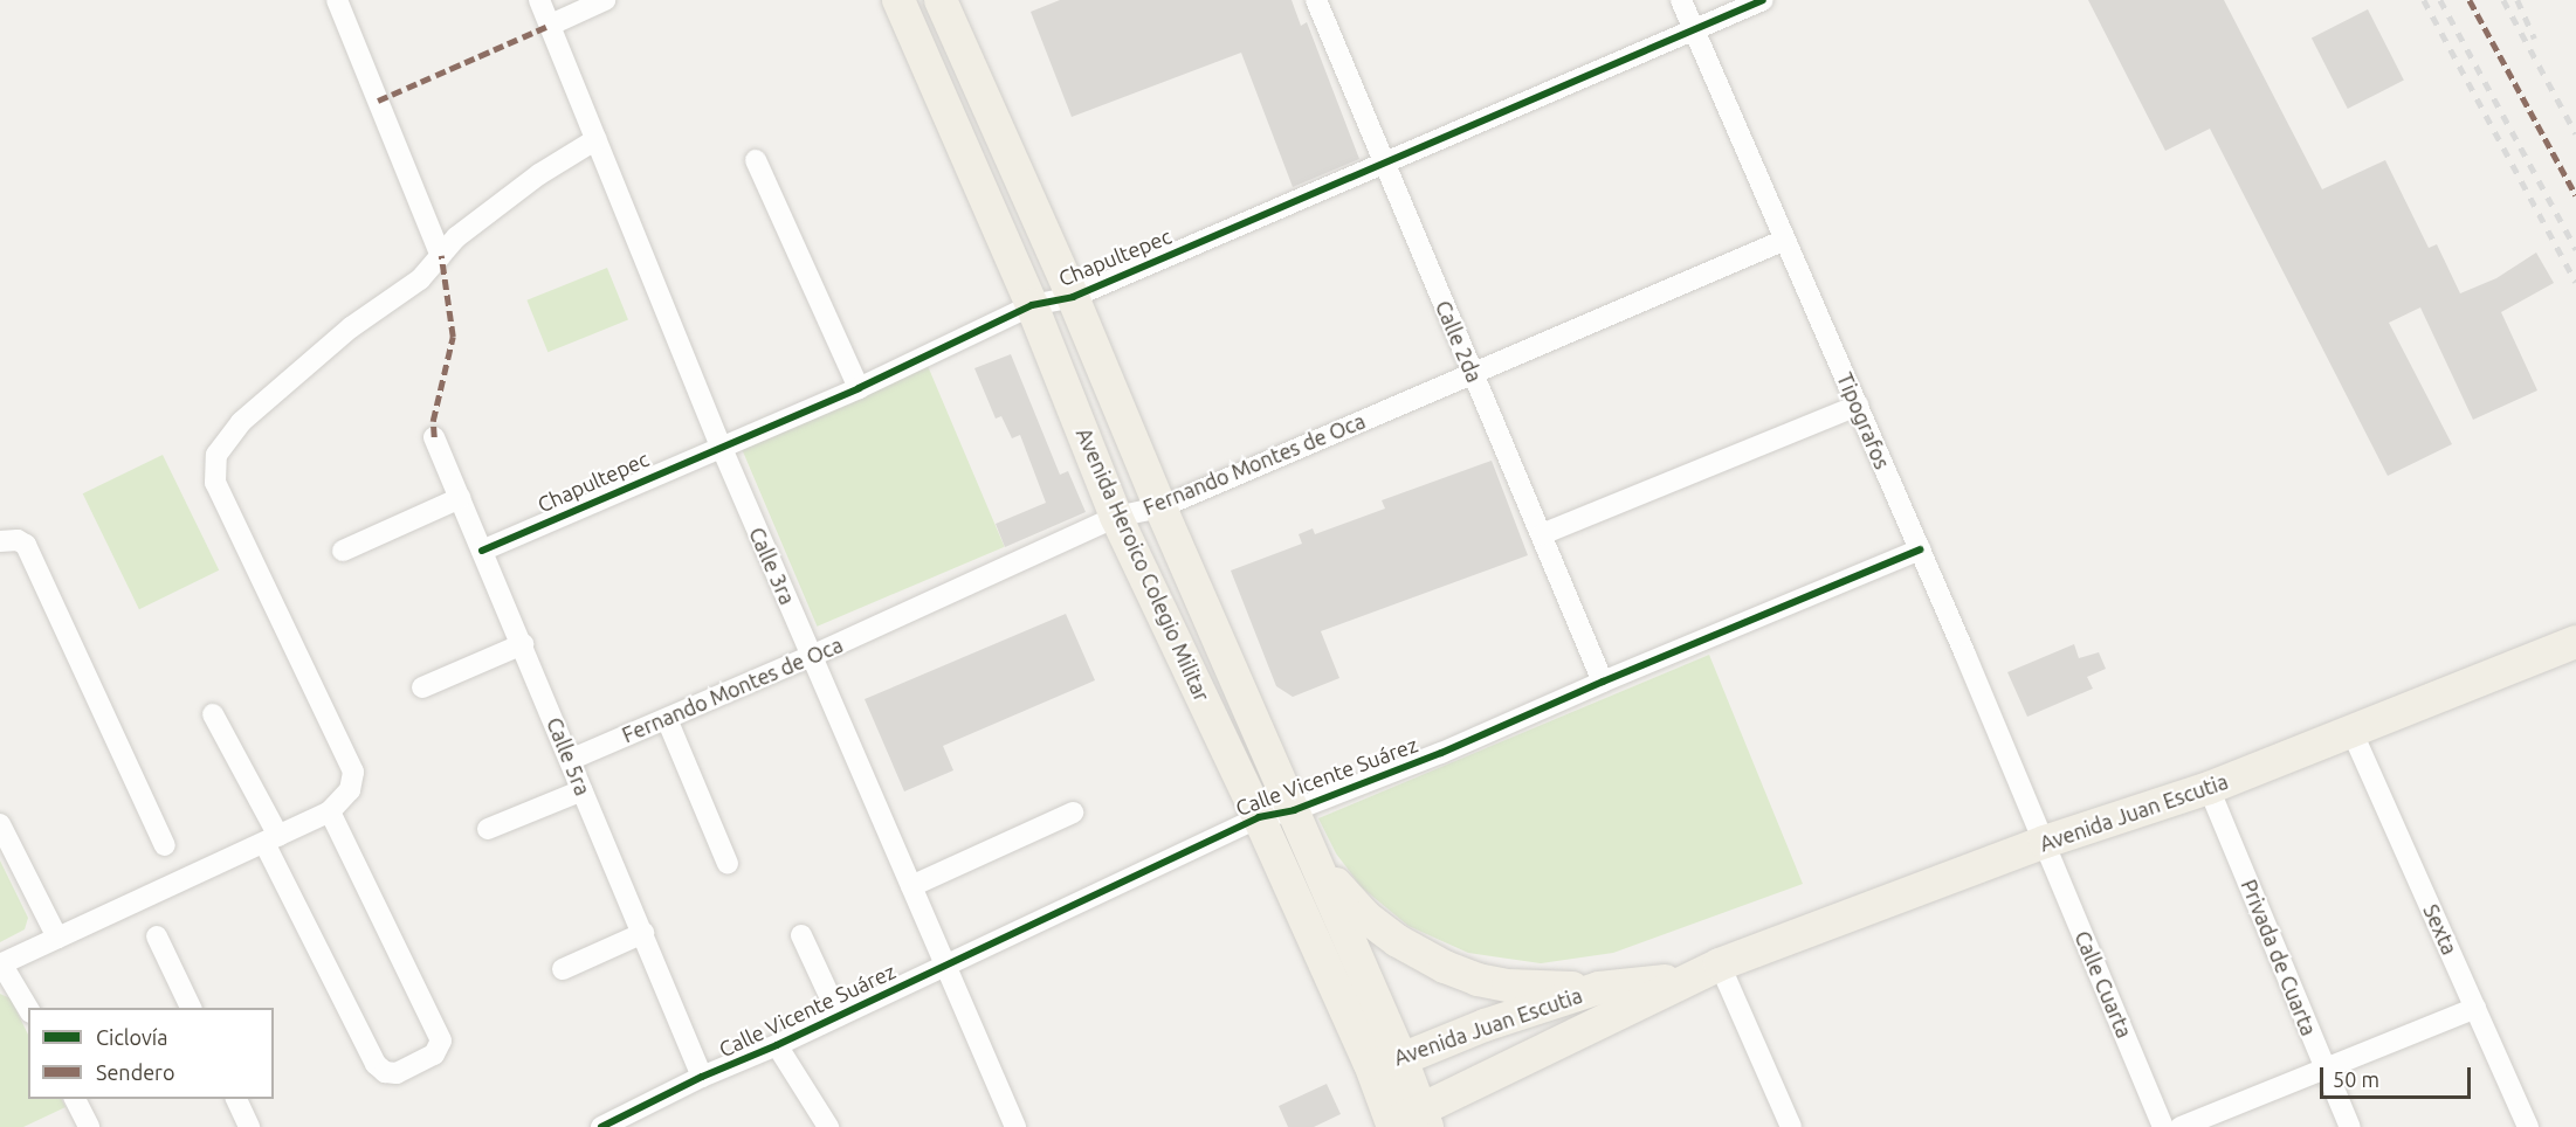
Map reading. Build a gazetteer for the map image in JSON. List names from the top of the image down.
{
  "streets": {
    "main road": ["Avenida Heroico Colegio Militar", "Avenida Juan Escutia"],
    "street": [
      "Chapultepec",
      "Calle 2da",
      "Tipografos",
      "Fernando Montes de Oca",
      "Calle 3ra",
      "Calle 5ra",
      "Calle Vicente Suárez",
      "Sexta",
      "Privada de Cuarta",
      "Calle Cuarta"
    ]
  },
  "crossings": [
    ["Chapultepec", "Calle 2da"],
    ["Chapultepec", "Tipografos"],
    ["Chapultepec", "Avenida Heroico Colegio Militar"],
    ["Chapultepec", "Calle 3ra"],
    ["Chapultepec", "Calle 5ra"],
    ["Calle 2da", "Fernando Montes de Oca"],
    ["Calle 2da", "Calle Vicente Suárez"],
    ["Tipografos", "Fernando Montes de Oca"],
    ["Tipografos", "Calle Vicente Suárez"],
    ["Tipografos", "Avenida Juan Escutia"],
    ["Tipografos", "Calle Cuarta"],
    ["Fernando Montes de Oca", "Avenida Heroico Colegio Militar"],
    ["Fernando Montes de Oca", "Calle 3ra"],
    ["Fernando Montes de Oca", "Calle 5ra"],
    ["Avenida Heroico Colegio Militar", "Calle Vicente Suárez"],
    ["Avenida Heroico Colegio Militar", "Avenida Juan Escutia"],
    ["Calle 3ra", "Calle Vicente Suárez"],
    ["Calle 5ra", "Calle Vicente Suárez"],
    ["Avenida Juan Escutia", "Sexta"],
    ["Avenida Juan Escutia", "Privada de Cuarta"],
    ["Avenida Juan Escutia", "Calle Cuarta"]
  ],
  "legend": ["Ciclovía", "Sendero"],
  "scale_bar": "50 m"
}
